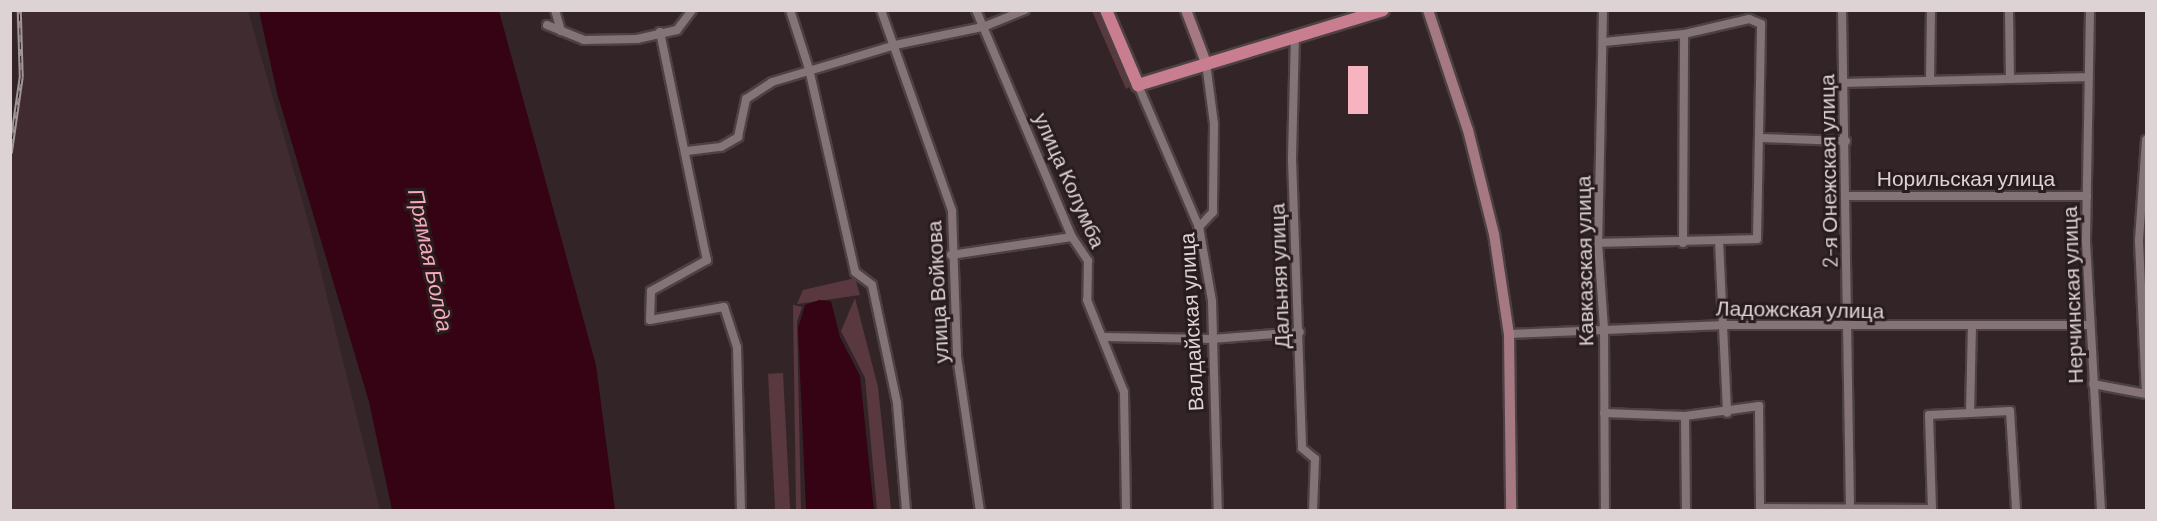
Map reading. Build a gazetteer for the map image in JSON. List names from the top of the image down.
{
  "streets": {
    "street": [
      "2-я Онежская улица",
      "Норильская улица",
      "улица Колумба",
      "Кавказская улица",
      "Дальняя улица",
      "улица Войкова",
      "Нерчинская улица",
      "Ладожская улица",
      "Валдайская улица"
    ]
  },
  "crossings": [
    ["2-я Онежская улица", "Норильская улица"],
    ["2-я Онежская улица", "Ладожская улица"],
    ["Норильская улица", "Нерчинская улица"],
    ["Кавказская улица", "Ладожская улица"],
    ["Нерчинская улица", "Ладожская улица"]
  ],
  "water": ["Прямая Болда"]
}
